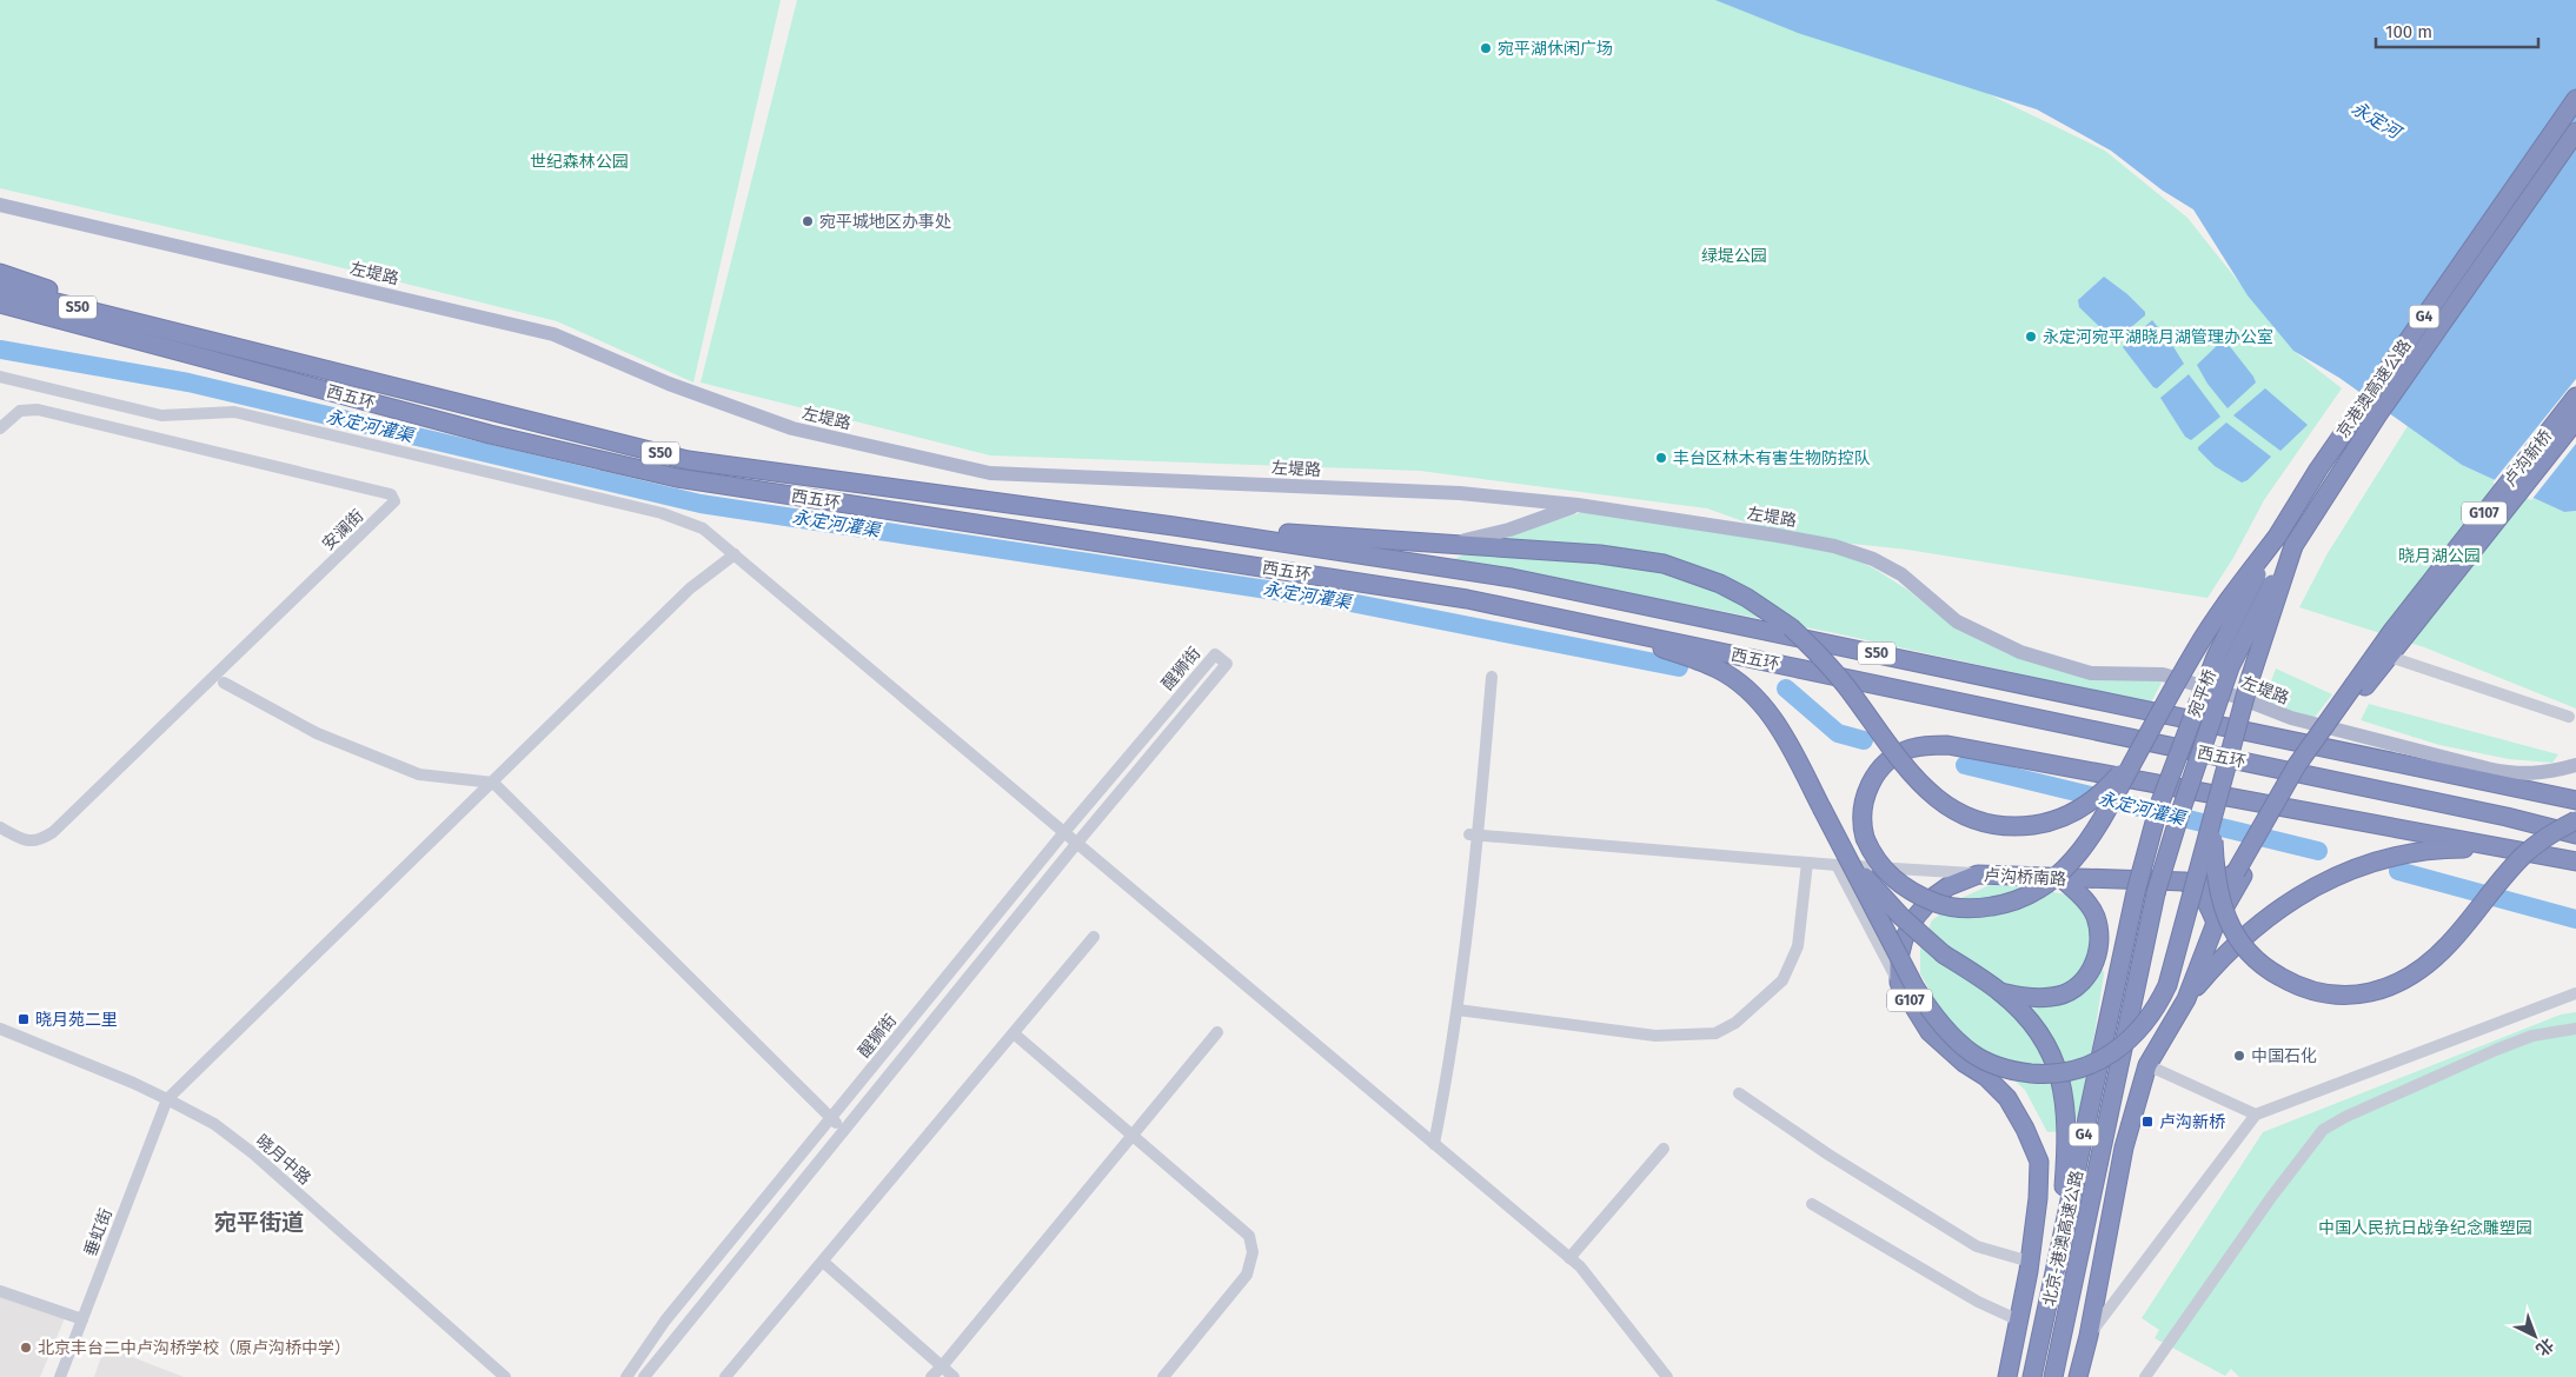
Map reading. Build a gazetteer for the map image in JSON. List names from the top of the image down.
{
  "streets": {
    "highway": [
      "S50",
      "G4",
      "京港澳高速公路",
      "西五环",
      "卢沟新桥",
      "G107",
      "宛平桥",
      "卢沟桥南路",
      "北京-港澳高速公路"
    ],
    "main road": ["左堤路"],
    "street": [
      "安澜街",
      "醒狮街",
      "晓月中路",
      "垂虹街"
    ]
  },
  "crossings": [
    ["S50", "西五环"],
    ["京港澳高速公路", "宛平桥"],
    ["卢沟新桥", "G107"],
    ["G107", "卢沟桥南路"],
    ["宛平桥", "北京-港澳高速公路"],
    ["晓月中路", "垂虹街"]
  ],
  "districts": ["宛平街道"],
  "water": ["永定河", "永定河灌渠"],
  "parks": [
    "世纪森林公园",
    "绿堤公园",
    "晓月湖公园",
    "中国人民抗日战争纪念雕塑园"
  ],
  "places": {
    "other": [
      "宛平湖休闲广场",
      "宛平城地区办事处",
      "永定河宛平湖晓月湖管理办公室",
      "丰台区林木有害生物防控队",
      "中国石化",
      "北京丰台二中卢沟桥学校（原卢沟桥中学）"
    ],
    "transit": ["晓月苑二里", "卢沟新桥"]
  },
  "scale_bar": "100 m",
  "north": "bottom right"
}
